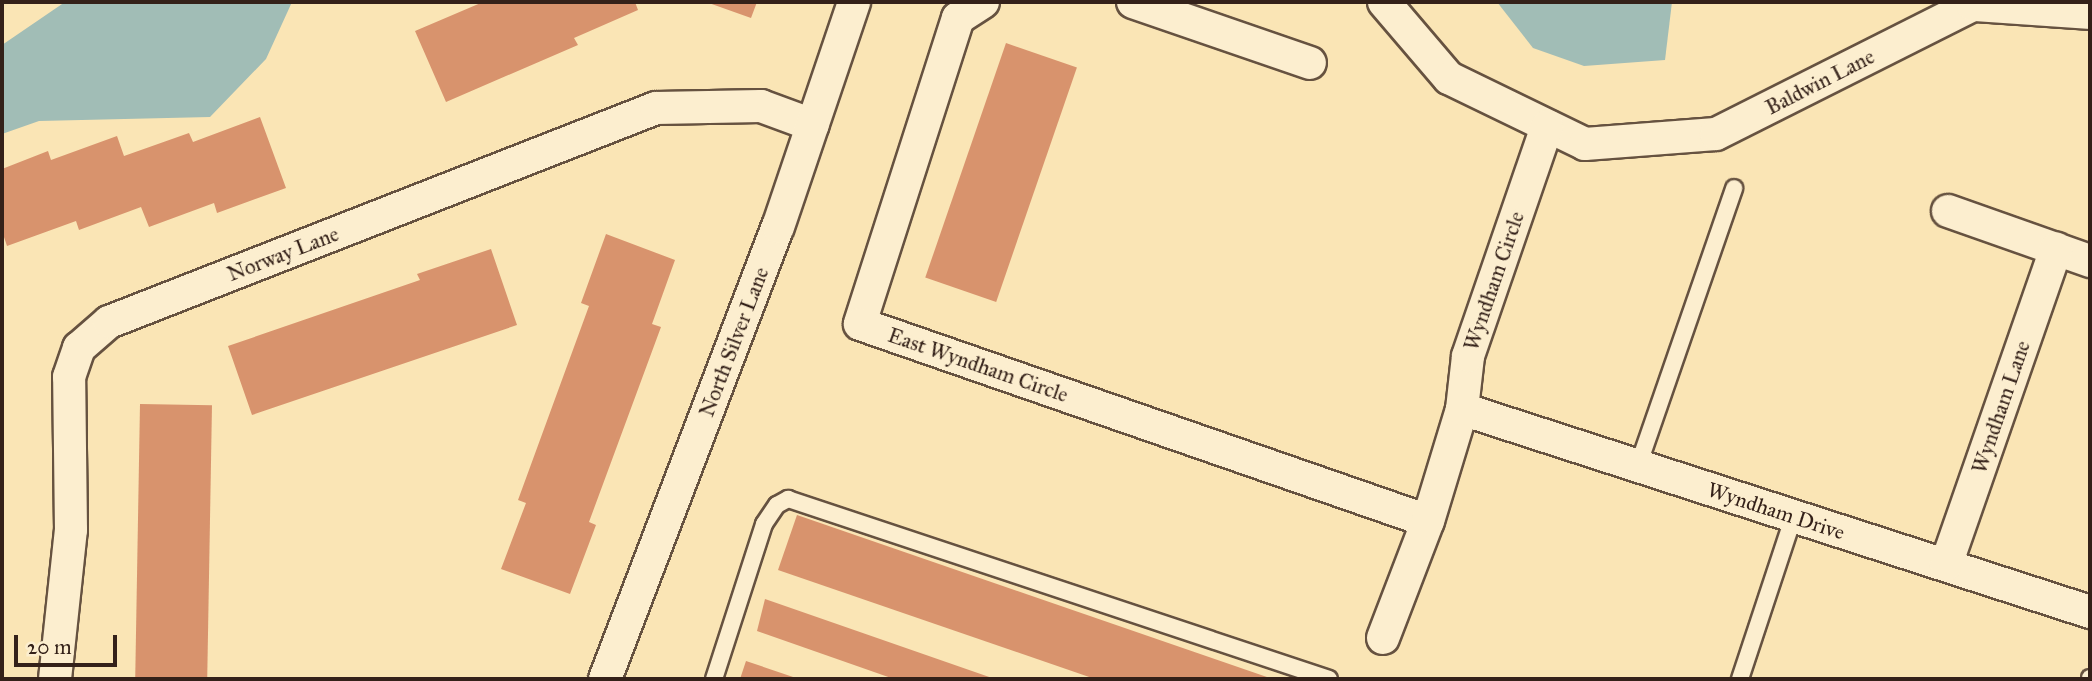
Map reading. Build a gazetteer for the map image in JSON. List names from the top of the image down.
{
  "streets": {
    "street": [
      "Baldwin Lane",
      "Norway Lane",
      "Wyndham Circle",
      "North Silver Lane",
      "East Wyndham Circle",
      "Wyndham Lane",
      "Wyndham Drive"
    ]
  },
  "crossings": [
    ["Baldwin Lane", "Wyndham Circle"],
    ["Norway Lane", "North Silver Lane"],
    ["Wyndham Circle", "East Wyndham Circle"],
    ["Wyndham Circle", "Wyndham Drive"],
    ["Wyndham Lane", "Wyndham Drive"]
  ],
  "scale_bar": "20 m"
}
